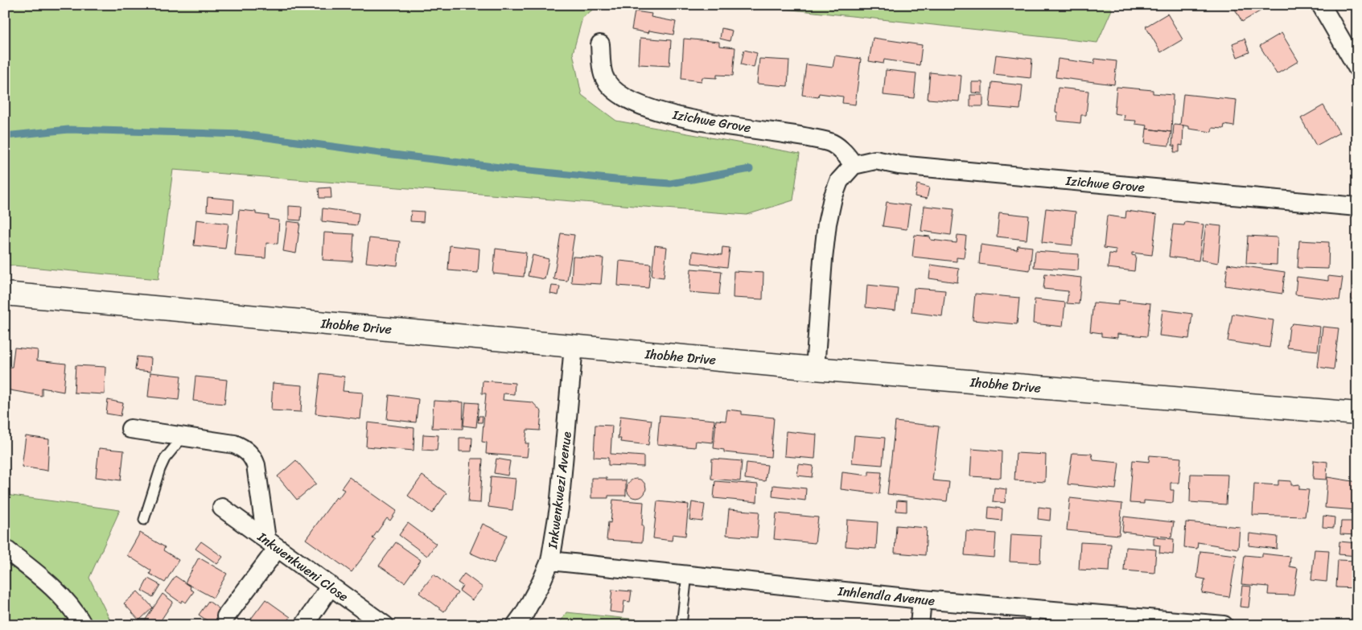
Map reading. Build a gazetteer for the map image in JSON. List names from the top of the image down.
{
  "streets": {
    "street": [
      "Izichwe Grove",
      "Ihobhe Drive",
      "Inkwenkwezi Avenue",
      "Inkwenkweni Close",
      "Inhlendla Avenue"
    ]
  },
  "crossings": [
    ["Ihobhe Drive", "Inkwenkwezi Avenue"],
    ["Inkwenkwezi Avenue", "Inhlendla Avenue"]
  ]
}
